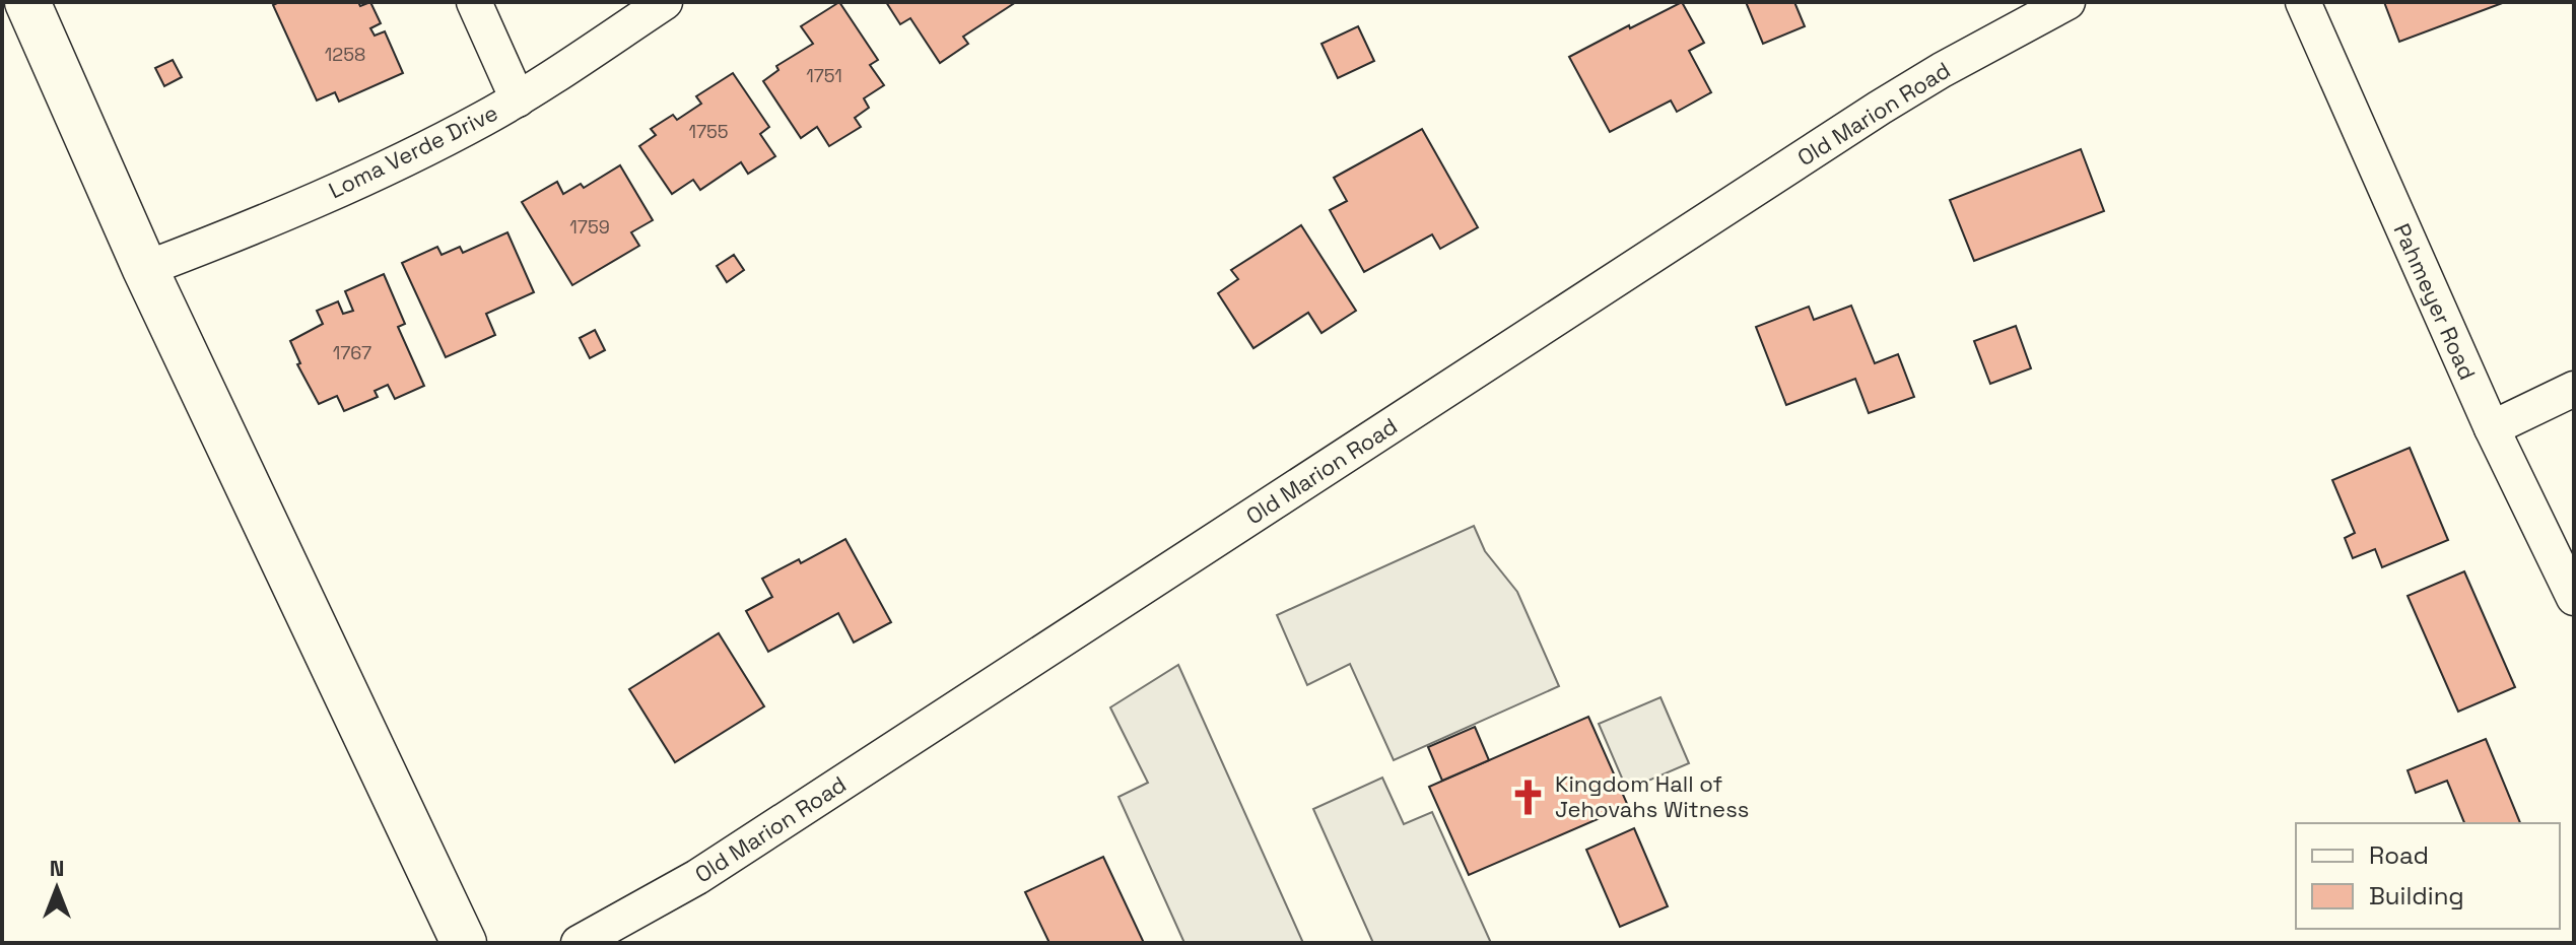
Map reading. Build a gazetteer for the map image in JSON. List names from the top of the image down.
{
  "streets": {
    "street": ["Old Marion Road", "Loma Verde Drive", "Pahmeyer Road"]
  },
  "places": {
    "church": ["Kingdom Hall of Jehovahs Witness"]
  },
  "house_numbers": [
    "1258",
    "1751",
    "1755",
    "1759",
    "1767"
  ],
  "legend": ["Road", "Building"],
  "north": "top"
}
